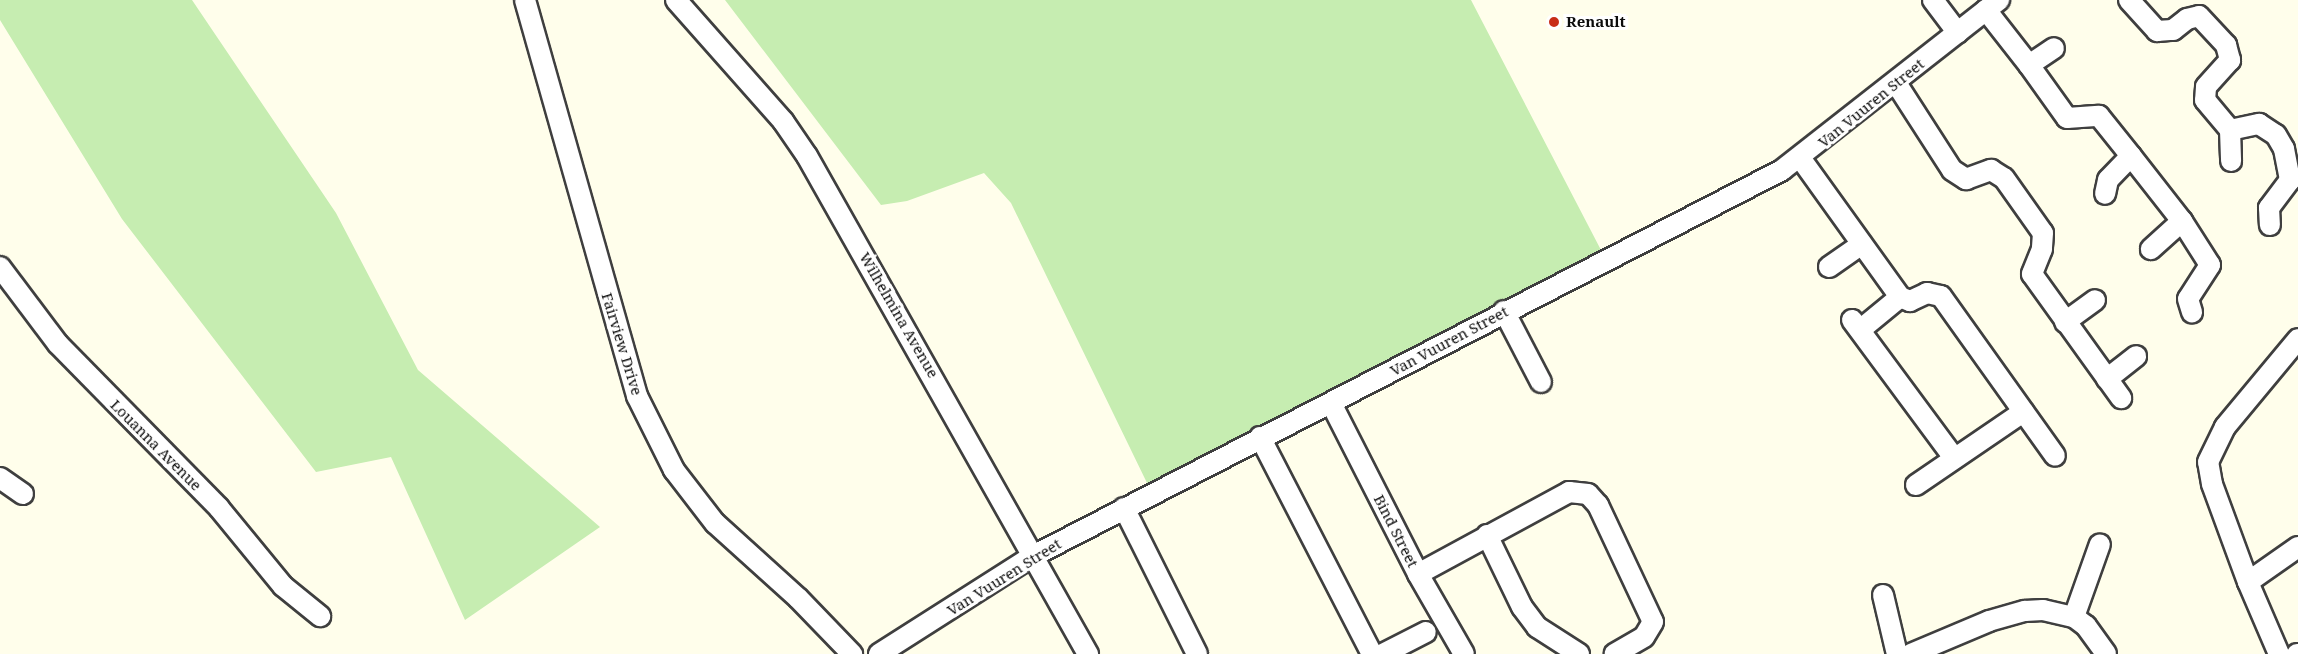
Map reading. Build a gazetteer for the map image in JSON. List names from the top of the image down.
{
  "streets": {
    "street": [
      "Van Vuuren Street",
      "Wilhelmina Avenue",
      "Fairview Drive",
      "Louanna Avenue",
      "Bind Street"
    ]
  },
  "crossings": [
    ["Van Vuuren Street", "Wilhelmina Avenue"],
    ["Van Vuuren Street", "Bind Street"]
  ],
  "places": ["Renault"]
}
